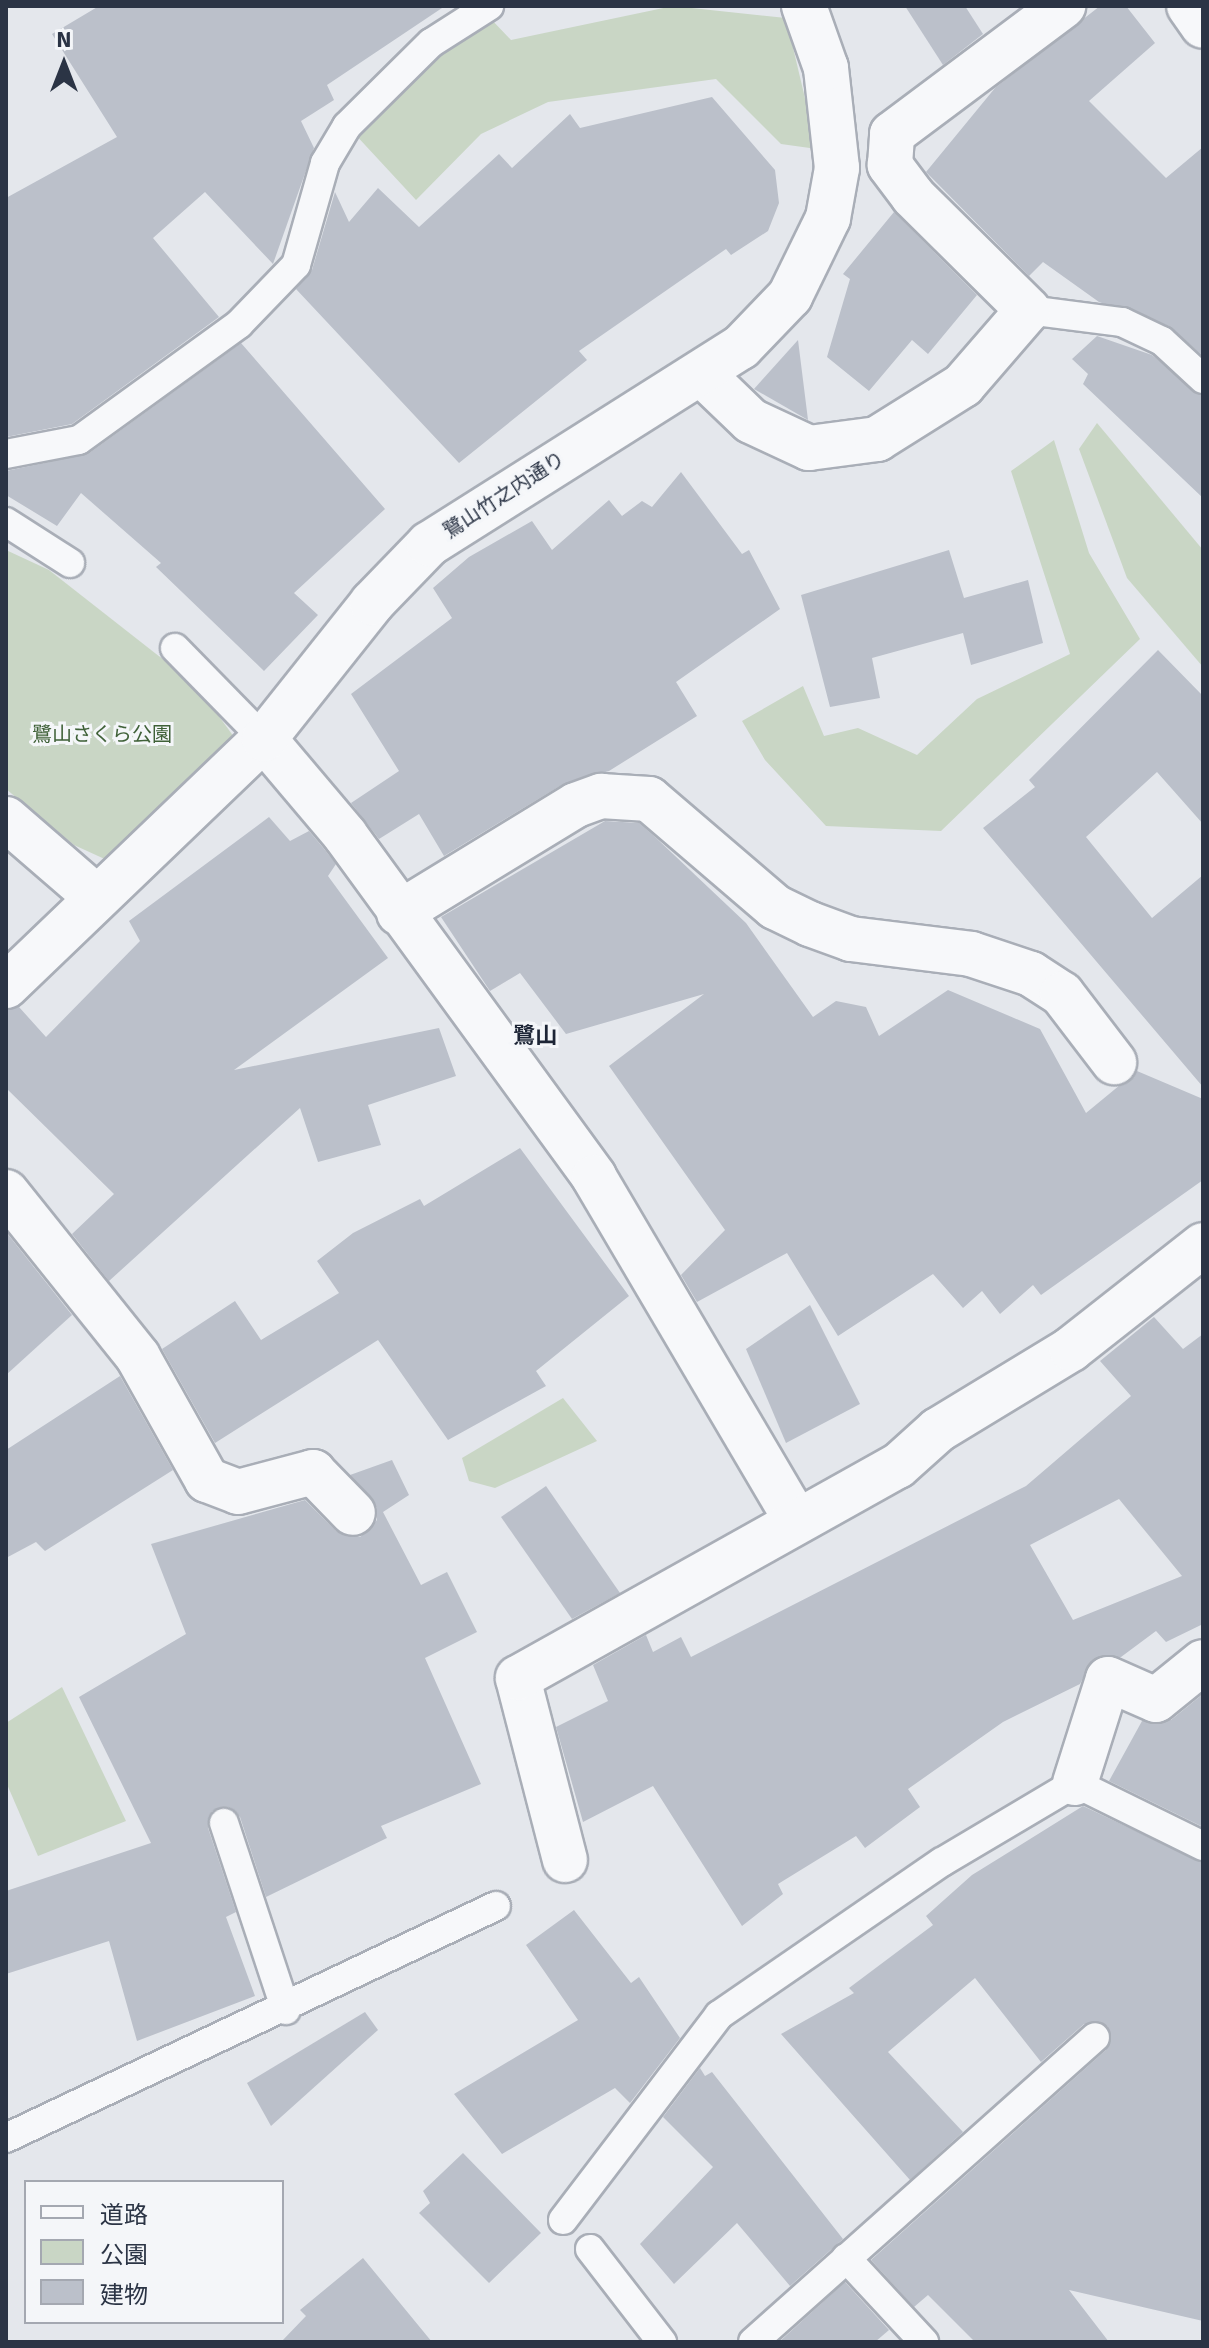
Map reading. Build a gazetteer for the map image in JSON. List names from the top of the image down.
{
  "streets": {
    "street": ["鷺山竹之内通り"]
  },
  "districts": ["鷺山"],
  "parks": ["鷺山さくら公園"],
  "legend": ["道路", "公園", "建物"],
  "north": "top"
}
